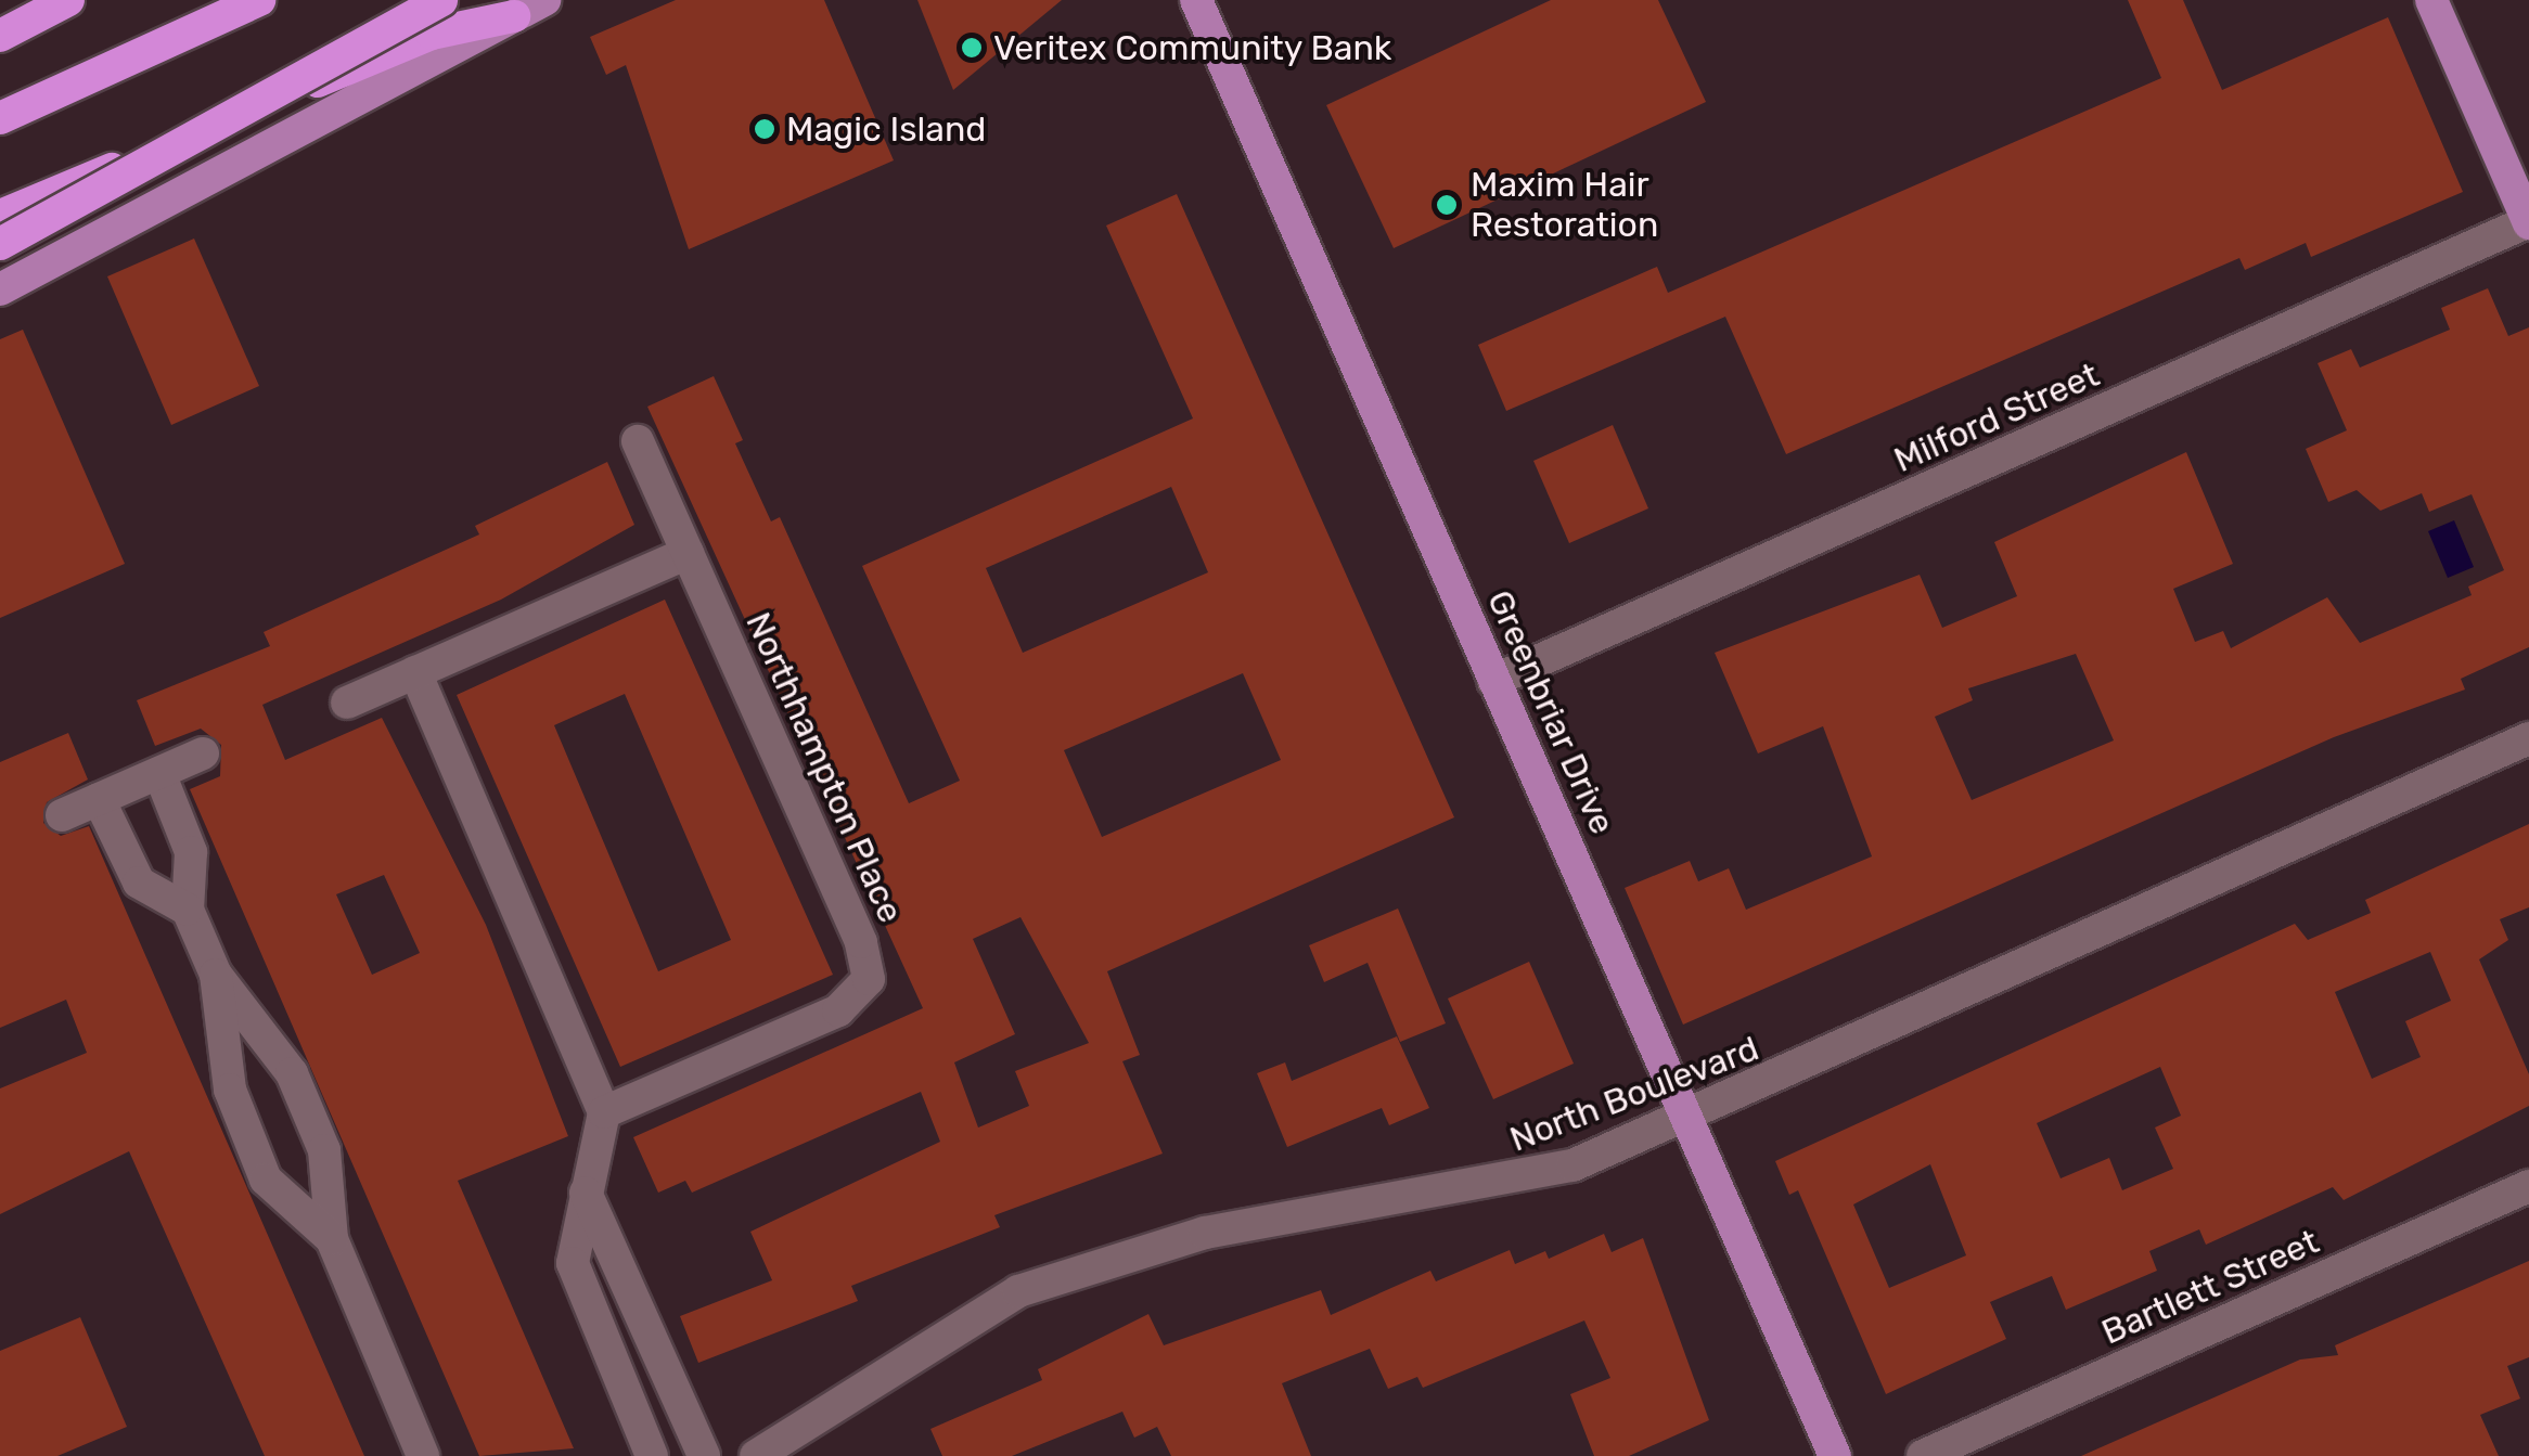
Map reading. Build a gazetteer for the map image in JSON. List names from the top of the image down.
{
  "streets": {
    "main road": ["Greenbriar Drive"],
    "street": [
      "Milford Street",
      "Northhampton Place",
      "North Boulevard",
      "Bartlett Street"
    ]
  },
  "crossings": [
    ["Milford Street", "Greenbriar Drive"],
    ["Greenbriar Drive", "North Boulevard"]
  ],
  "places": ["Veritex Community Bank", "Magic Island", "Maxim Hair Restoration"]
}
